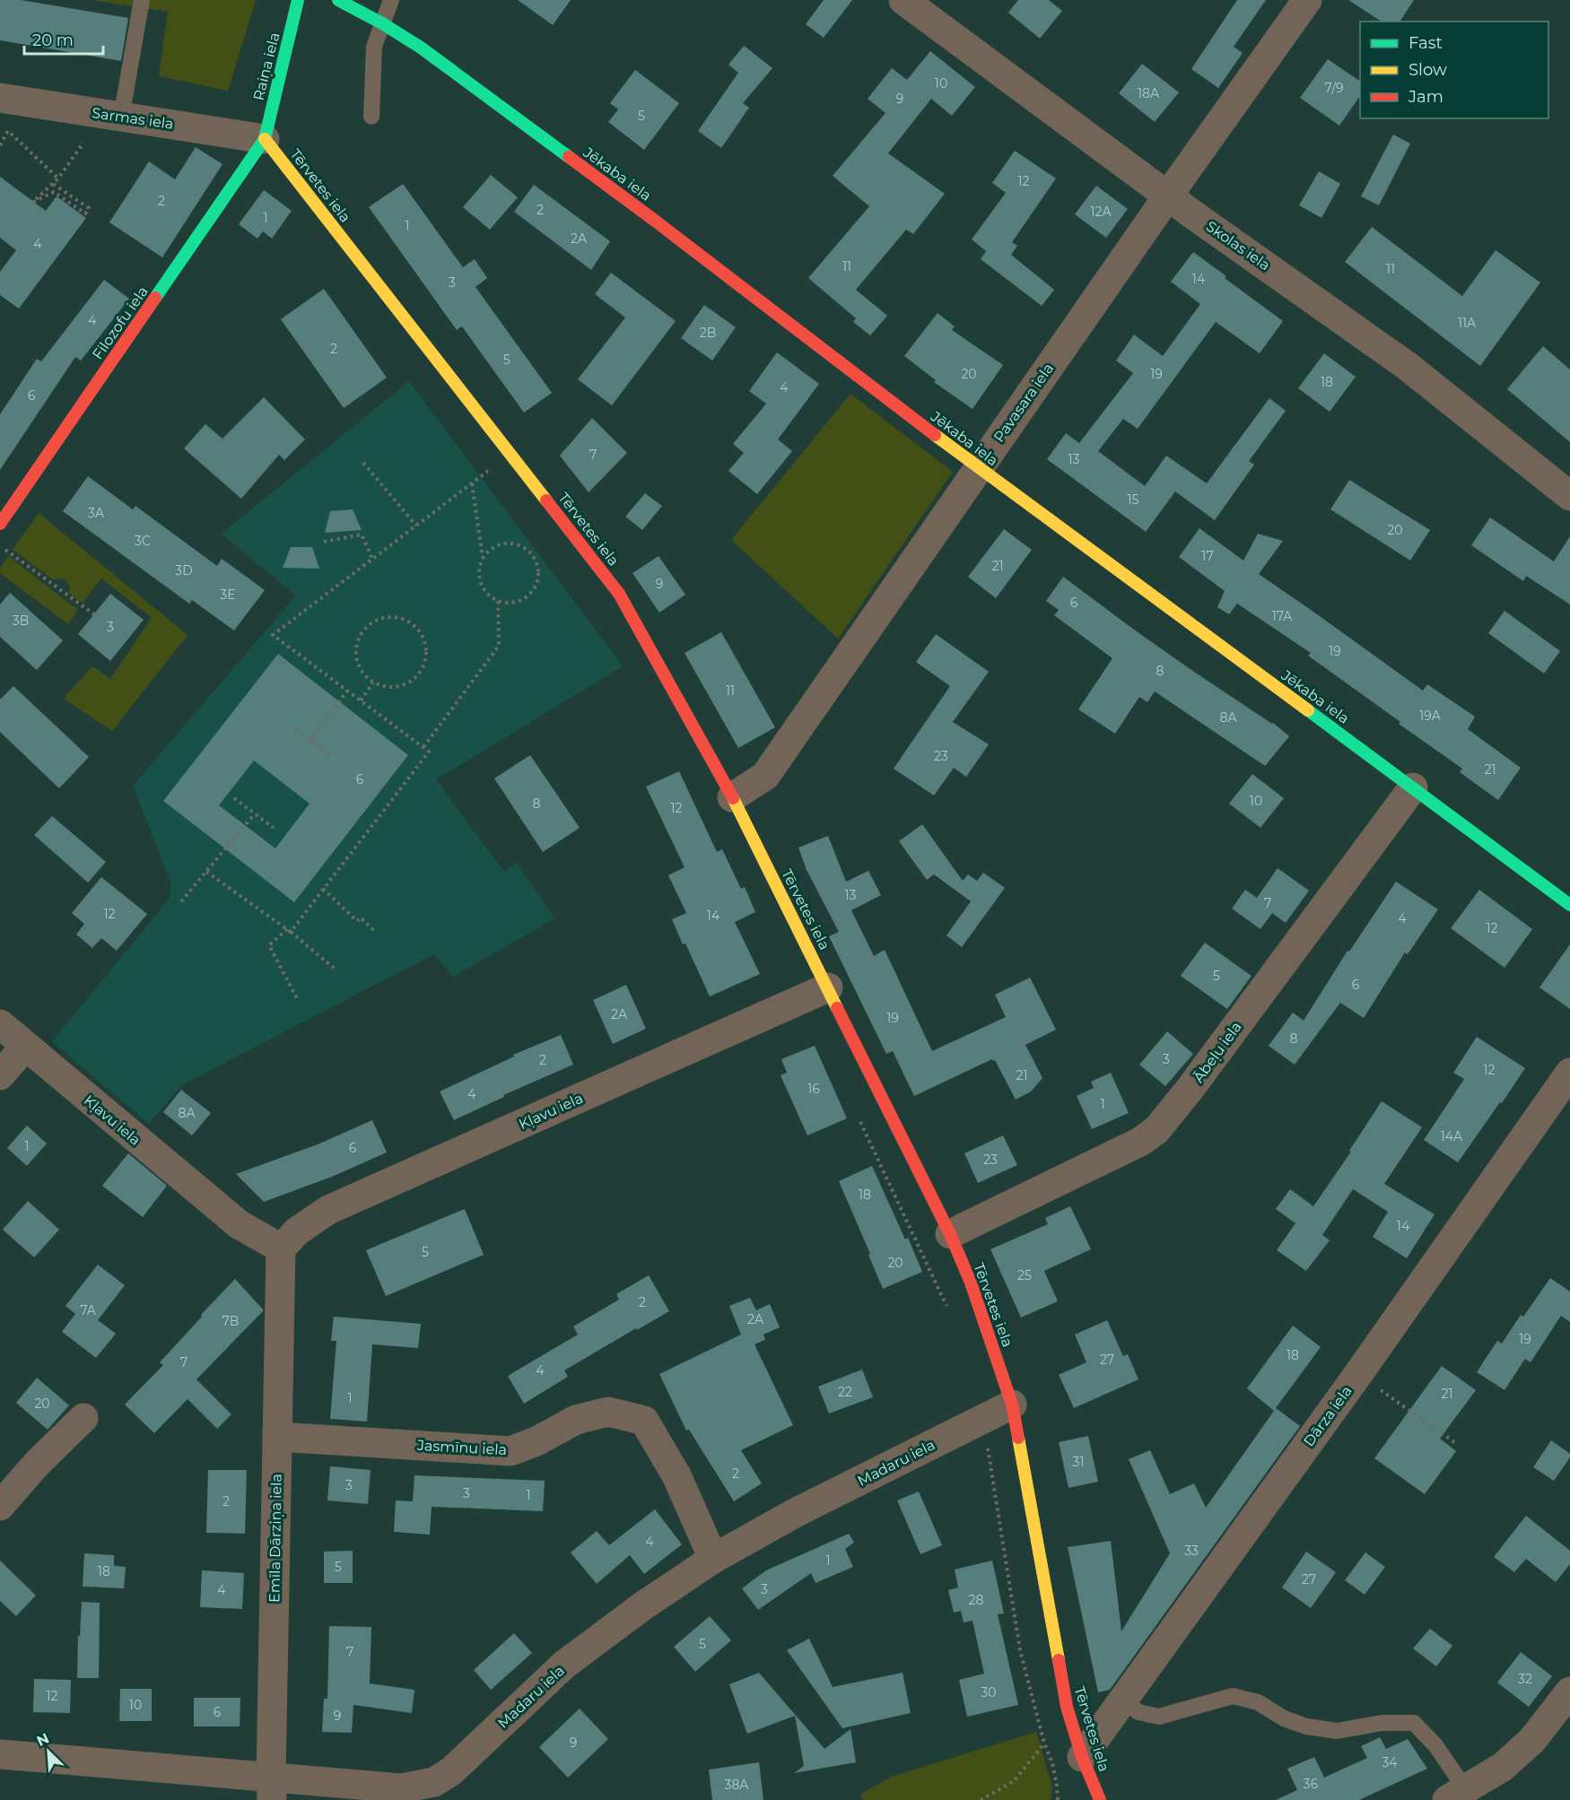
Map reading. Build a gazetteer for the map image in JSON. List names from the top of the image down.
{
  "streets": {
    "main road": [
      "Raiņa iela",
      "Jēkaba iela",
      "Tērvetes iela",
      "Filozofu iela"
    ],
    "street": [
      "Sarmas iela",
      "Skolas iela",
      "Pavasara iela",
      "Ābeļu iela",
      "Kļavu iela",
      "Dārza iela",
      "Jasmīnu iela",
      "Madaru iela",
      "Emīla Dārziņa iela"
    ]
  },
  "crossings": [
    ["Raiņa iela", "Sarmas iela"],
    ["Raiņa iela", "Tērvetes iela"],
    ["Raiņa iela", "Filozofu iela"],
    ["Sarmas iela", "Tērvetes iela"],
    ["Sarmas iela", "Filozofu iela"],
    ["Jēkaba iela", "Pavasara iela"],
    ["Jēkaba iela", "Ābeļu iela"],
    ["Tērvetes iela", "Filozofu iela"],
    ["Tērvetes iela", "Pavasara iela"],
    ["Tērvetes iela", "Ābeļu iela"],
    ["Tērvetes iela", "Kļavu iela"],
    ["Tērvetes iela", "Dārza iela"],
    ["Tērvetes iela", "Madaru iela"],
    ["Skolas iela", "Pavasara iela"],
    ["Kļavu iela", "Emīla Dārziņa iela"],
    ["Jasmīnu iela", "Madaru iela"],
    ["Jasmīnu iela", "Emīla Dārziņa iela"],
    ["Madaru iela", "Emīla Dārziņa iela"]
  ],
  "house_numbers": [
    "10",
    "7/9",
    "18A",
    "9",
    "5",
    "12",
    "2",
    "2",
    "12A",
    "1",
    "1",
    "2A",
    "4",
    "11",
    "11",
    "14",
    "3",
    "4",
    "11A",
    "2B",
    "2",
    "5",
    "20",
    "19",
    "18",
    "4",
    "6",
    "7",
    "13",
    "15",
    "3A",
    "20",
    "3C",
    "17",
    "21",
    "3D",
    "9",
    "3E",
    "6",
    "17A",
    "3B",
    "3",
    "19",
    "8",
    "11",
    "19A",
    "8A",
    "23",
    "21",
    "6",
    "10",
    "8",
    "12",
    "13",
    "7",
    "12",
    "14",
    "4",
    "12",
    "5",
    "6",
    "2A",
    "19",
    "8",
    "3",
    "2",
    "12",
    "21",
    "16",
    "4",
    "1",
    "8A",
    "14A",
    "1",
    "6",
    "23",
    "18",
    "14",
    "5",
    "20",
    "25",
    "2",
    "7A",
    "2A",
    "7B",
    "19",
    "18",
    "27",
    "7",
    "4",
    "22",
    "21",
    "1",
    "20",
    "31",
    "2",
    "3",
    "3",
    "1",
    "2",
    "4",
    "33",
    "1",
    "5",
    "18",
    "27",
    "3",
    "4",
    "28",
    "5",
    "7",
    "32",
    "30",
    "12",
    "10",
    "6",
    "9",
    "9",
    "34",
    "36",
    "38A"
  ],
  "legend": ["Fast", "Slow", "Jam"],
  "scale_bar": "20 m",
  "north": "top left"
}
